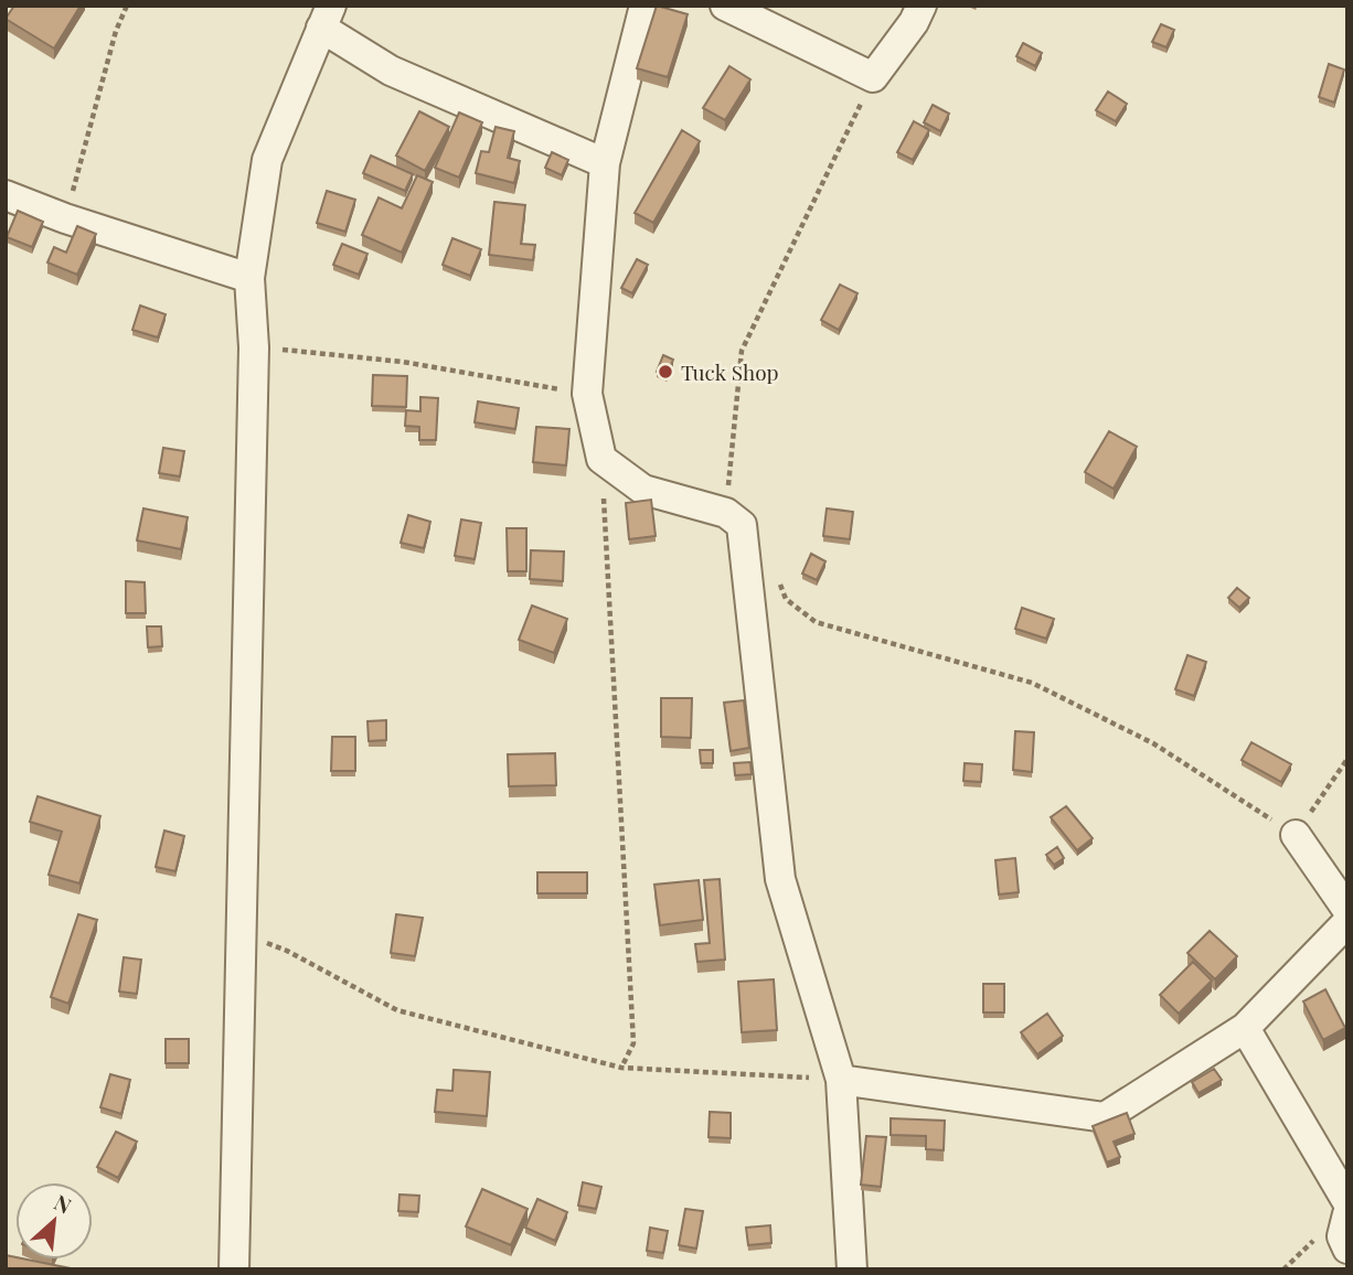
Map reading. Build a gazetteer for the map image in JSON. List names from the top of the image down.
{
  "places": ["Tuck Shop"],
  "north": "top right"
}
